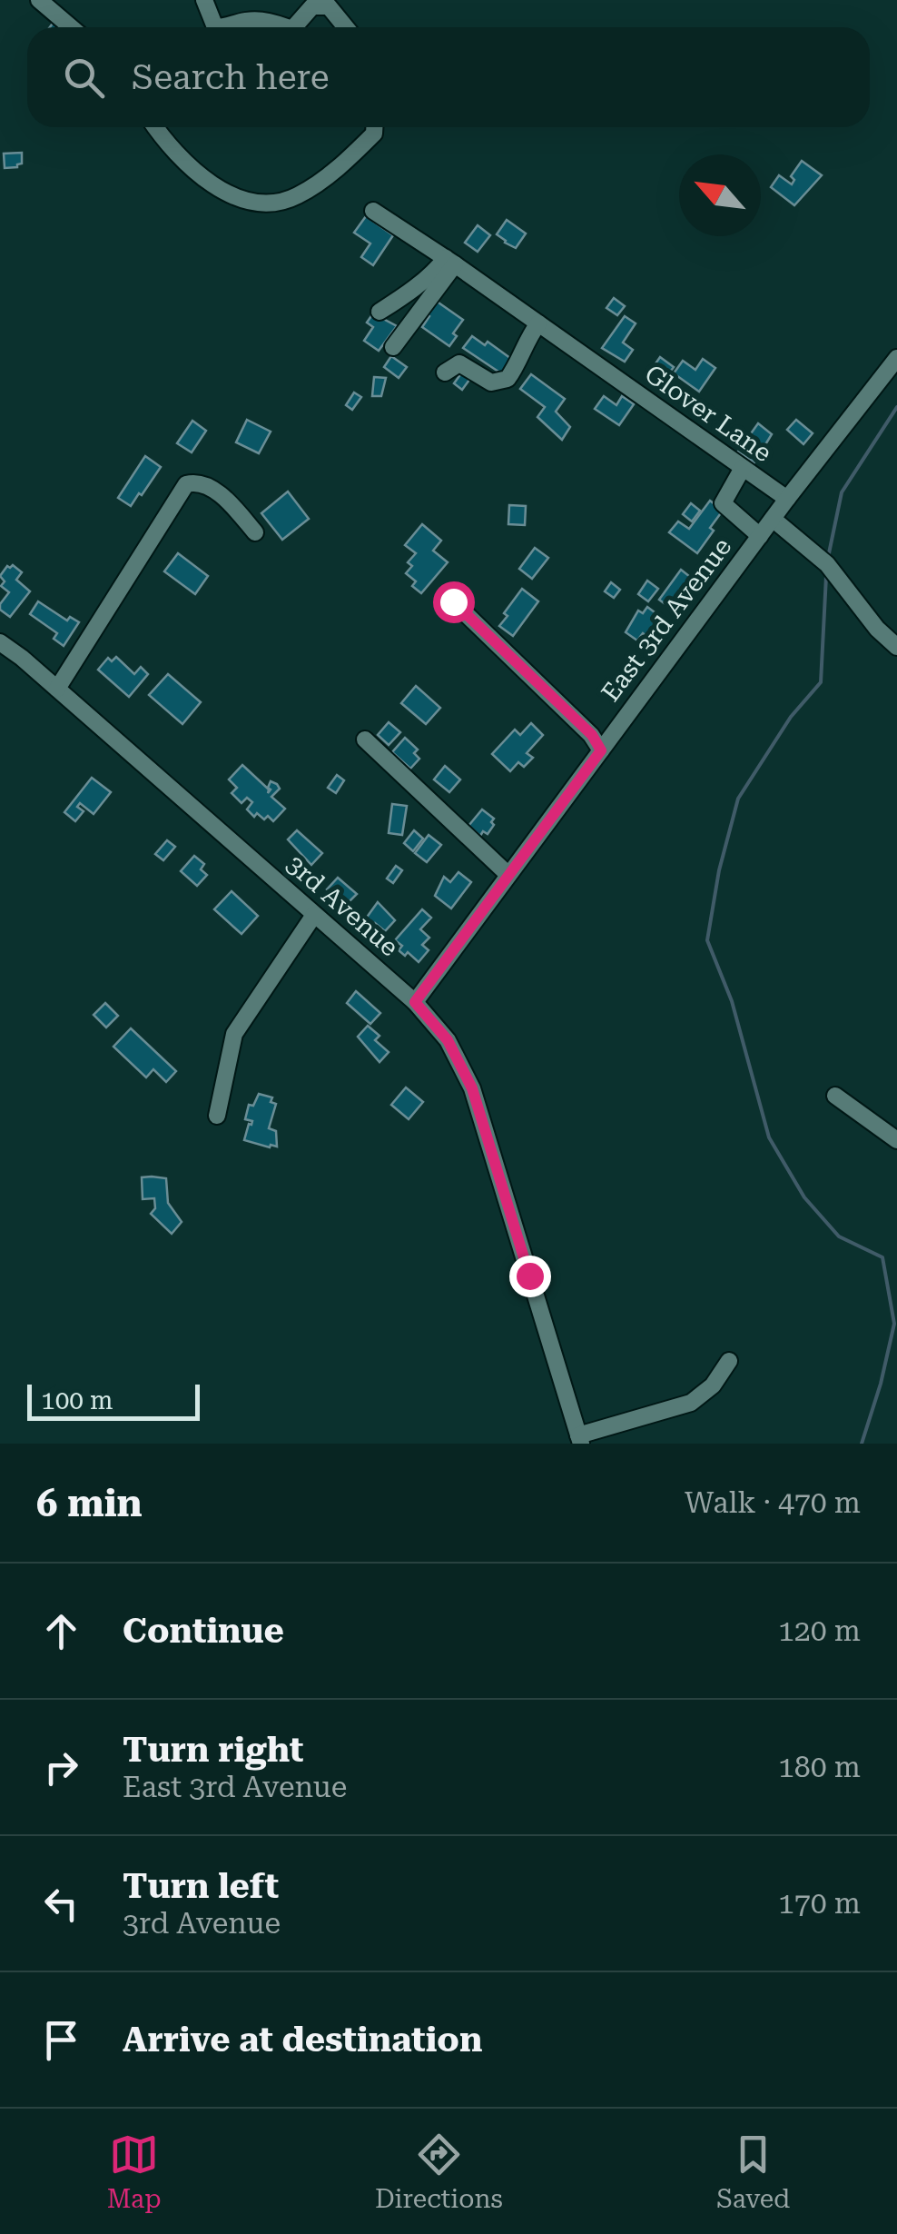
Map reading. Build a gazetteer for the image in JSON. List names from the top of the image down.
{
  "streets": {
    "street": ["Glover Lane", "East 3rd Avenue", "3rd Avenue"]
  },
  "crossings": [
    ["Glover Lane", "East 3rd Avenue"],
    ["East 3rd Avenue", "3rd Avenue"]
  ],
  "scale_bar": "100 m",
  "north": "top left",
  "page": {
    "search": "Search here",
    "scale": "100 m",
    "heading": ["6 min", "Walk · 470 m"],
    "list": [
      ["Continue", "120 m"],
      ["Turn right", "East 3rd Avenue", "180 m"],
      ["Turn left", "3rd Avenue", "170 m"],
      "Arrive at destination"
    ],
    "nav": ["Map", "Directions", "Saved"]
  }
}
